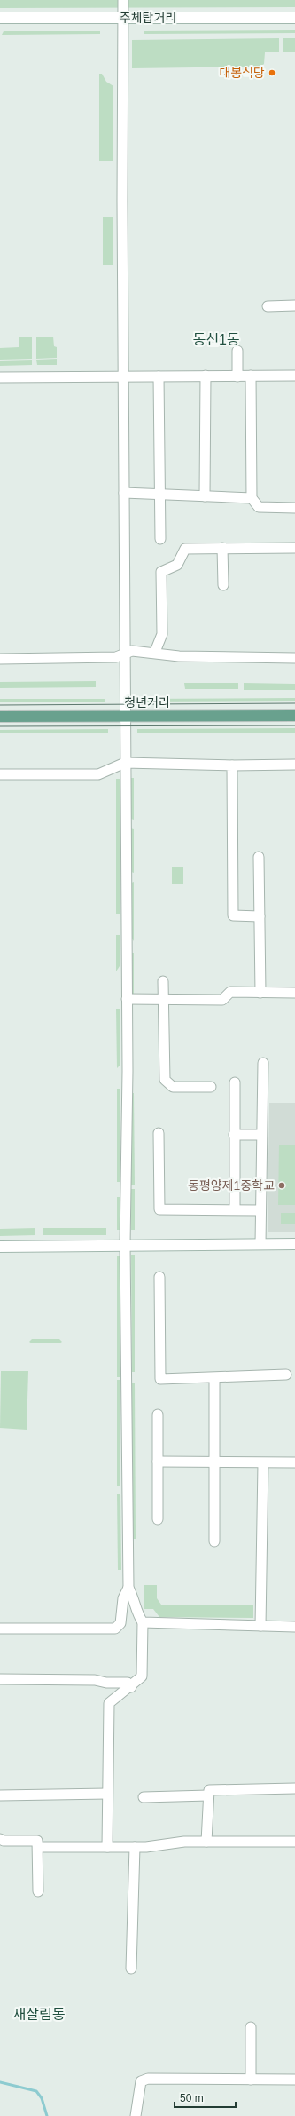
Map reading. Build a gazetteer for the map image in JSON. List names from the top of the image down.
{
  "streets": {
    "main road": ["청년거리"],
    "street": ["주체탑거리"]
  },
  "districts": ["동신1동", "새살림동"],
  "places": ["대봉식당", "동평양제1중학교"],
  "scale_bar": "50 m"
}
